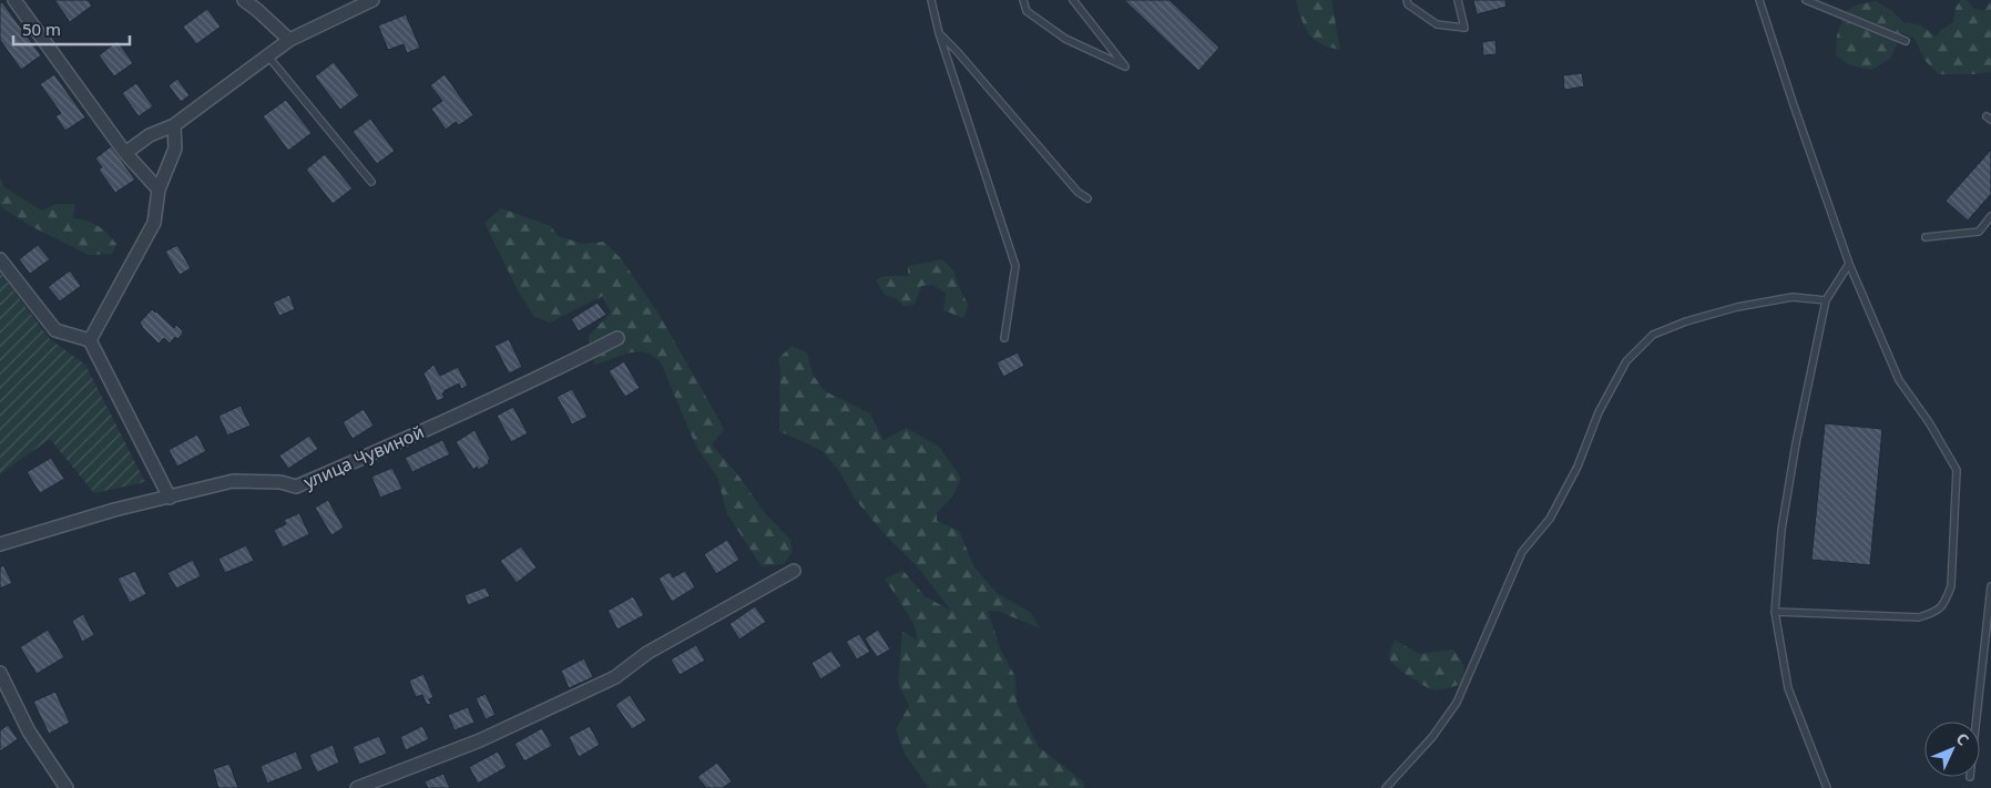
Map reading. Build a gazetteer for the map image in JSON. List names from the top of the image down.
{
  "streets": {
    "street": ["улица Чувиной"]
  },
  "scale_bar": "50 m",
  "north": "top right"
}
